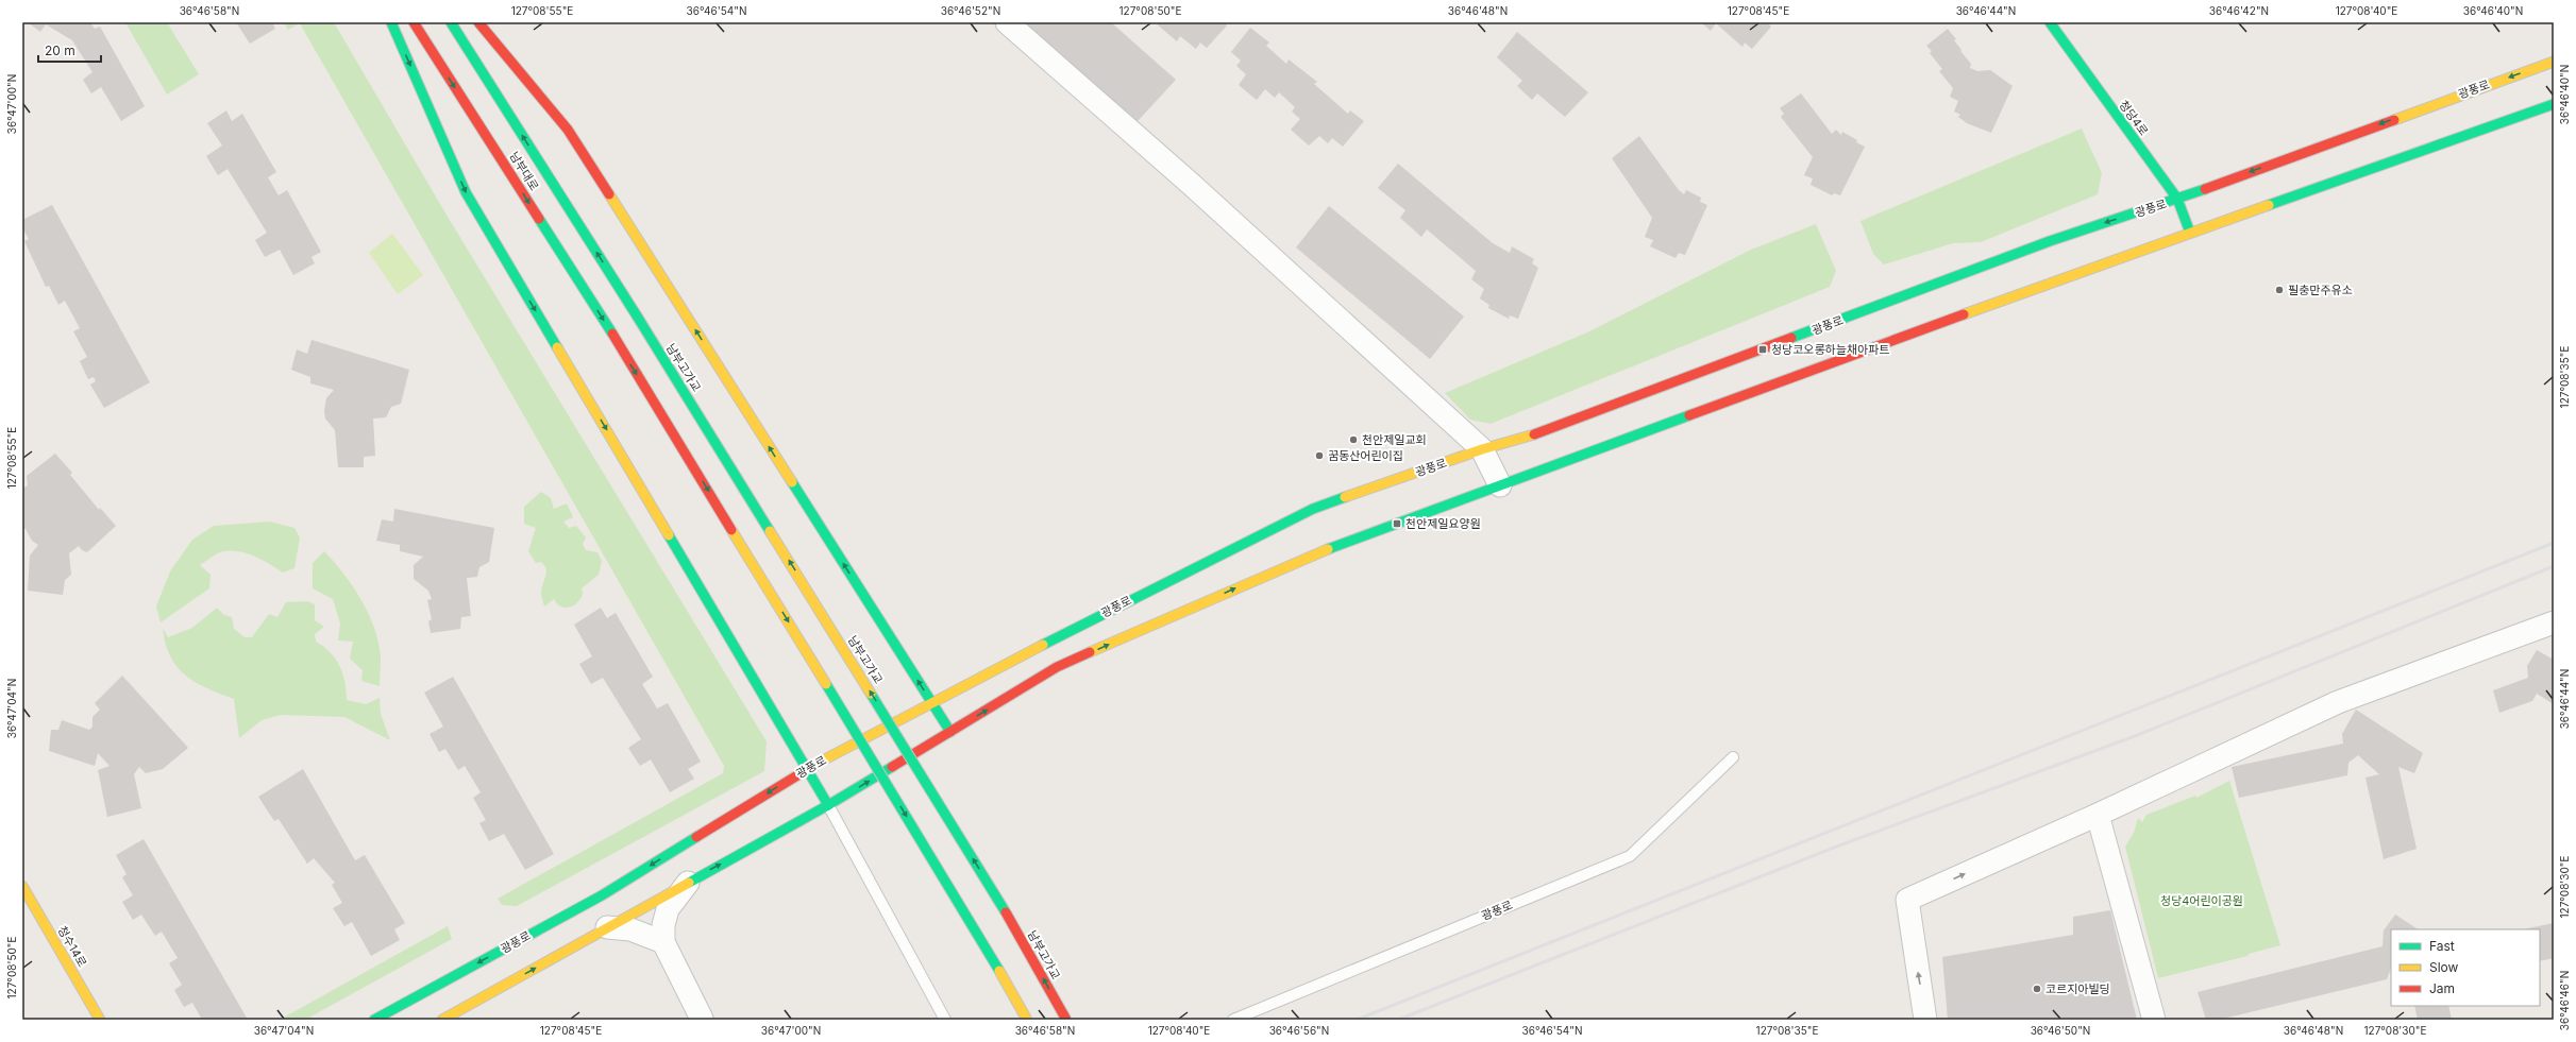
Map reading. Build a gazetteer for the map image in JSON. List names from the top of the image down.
{
  "streets": {
    "main road": [
      "광풍로",
      "청당4로",
      "남부대로",
      "남부고가교",
      "청수14로"
    ]
  },
  "crossings": [
    ["광풍로", "청당4로"],
    ["남부대로", "남부고가교"]
  ],
  "parks": ["청당4어린이공원"],
  "places": {
    "other": [
      "필충만주유소",
      "천안제일교회",
      "꿈동산어린이집",
      "코르지아빌딩"
    ],
    "transit": ["청당코오롱하늘채아파트", "천안제일요양원"]
  },
  "legend": ["Fast", "Slow", "Jam"],
  "scale_bar": "20 m",
  "coordinates": [
    "36°46'58\"N",
    "127°08'55\"E",
    "36°46'54\"N",
    "36°46'52\"N",
    "127°08'50\"E",
    "36°46'48\"N",
    "127°08'45\"E",
    "36°46'44\"N",
    "36°46'42\"N",
    "127°08'40\"E",
    "36°46'40\"N",
    "36°47'00\"N",
    "127°08'35\"E",
    "36°47'04\"N",
    "127°08'30\"E",
    "36°46'46\"N",
    "36°46'56\"N",
    "36°46'50\"N"
  ]
}
